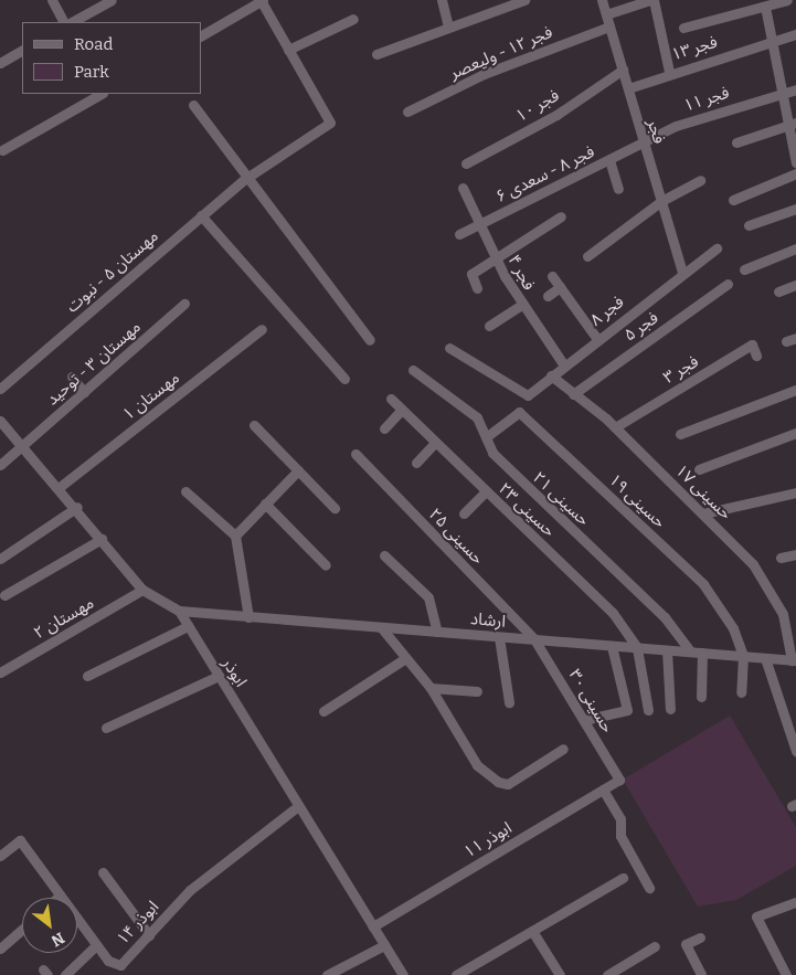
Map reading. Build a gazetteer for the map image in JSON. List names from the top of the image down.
{
  "streets": {
    "street": [
      "فجر ۱۳",
      "فجر ۱۲ - ولیعصر",
      "فجر ۱۱",
      "فجر ۱۰",
      "فجر",
      "فجر ۸ - سعدی ۶",
      "مهستان ۵ - نبوت",
      "فجر ۴",
      "فجر ۸",
      "فجر ۵",
      "مهستان ۳ - توحید",
      "فجر ۳",
      "مهستان ۱",
      "حسینی ۱۷",
      "حسینی ۲۱",
      "حسینی ۱۹",
      "حسینی ۲۳",
      "حسینی ۲۵",
      "مهستان ۲",
      "ارشاد",
      "ابوذر",
      "حسینی ۳۰",
      "ابوذر ۱۱",
      "ابوذر ۱۴"
    ]
  },
  "crossings": [
    ["فجر ۱۳", "فجر"],
    ["فجر ۱۲ - ولیعصر", "فجر"],
    ["فجر ۱۱", "فجر"],
    ["فجر ۱۱", "فجر ۸ - سعدی ۶"],
    ["فجر ۱۰", "فجر"],
    ["فجر", "فجر ۸ - سعدی ۶"],
    ["فجر", "فجر ۸"],
    ["فجر ۸ - سعدی ۶", "فجر ۴"],
    ["فجر ۴", "فجر ۸"],
    ["فجر ۸", "حسینی ۱۷"],
    ["فجر ۵", "حسینی ۱۷"],
    ["مهستان ۳ - توحید", "ابوذر"],
    ["فجر ۳", "حسینی ۱۷"],
    ["مهستان ۱", "ابوذر"],
    ["حسینی ۱۷", "ارشاد"],
    ["حسینی ۲۱", "حسینی ۱۹"],
    ["حسینی ۲۱", "ارشاد"],
    ["حسینی ۱۹", "ارشاد"],
    ["حسینی ۲۳", "ارشاد"],
    ["حسینی ۲۵", "ارشاد"],
    ["حسینی ۲۵", "حسینی ۳۰"],
    ["مهستان ۲", "ابوذر"],
    ["ارشاد", "ابوذر"],
    ["ارشاد", "حسینی ۳۰"],
    ["ابوذر", "ابوذر ۱۱"],
    ["ابوذر", "ابوذر ۱۴"],
    ["حسینی ۳۰", "ابوذر ۱۱"]
  ],
  "legend": ["Road", "Park"],
  "north": "bottom right"
}
